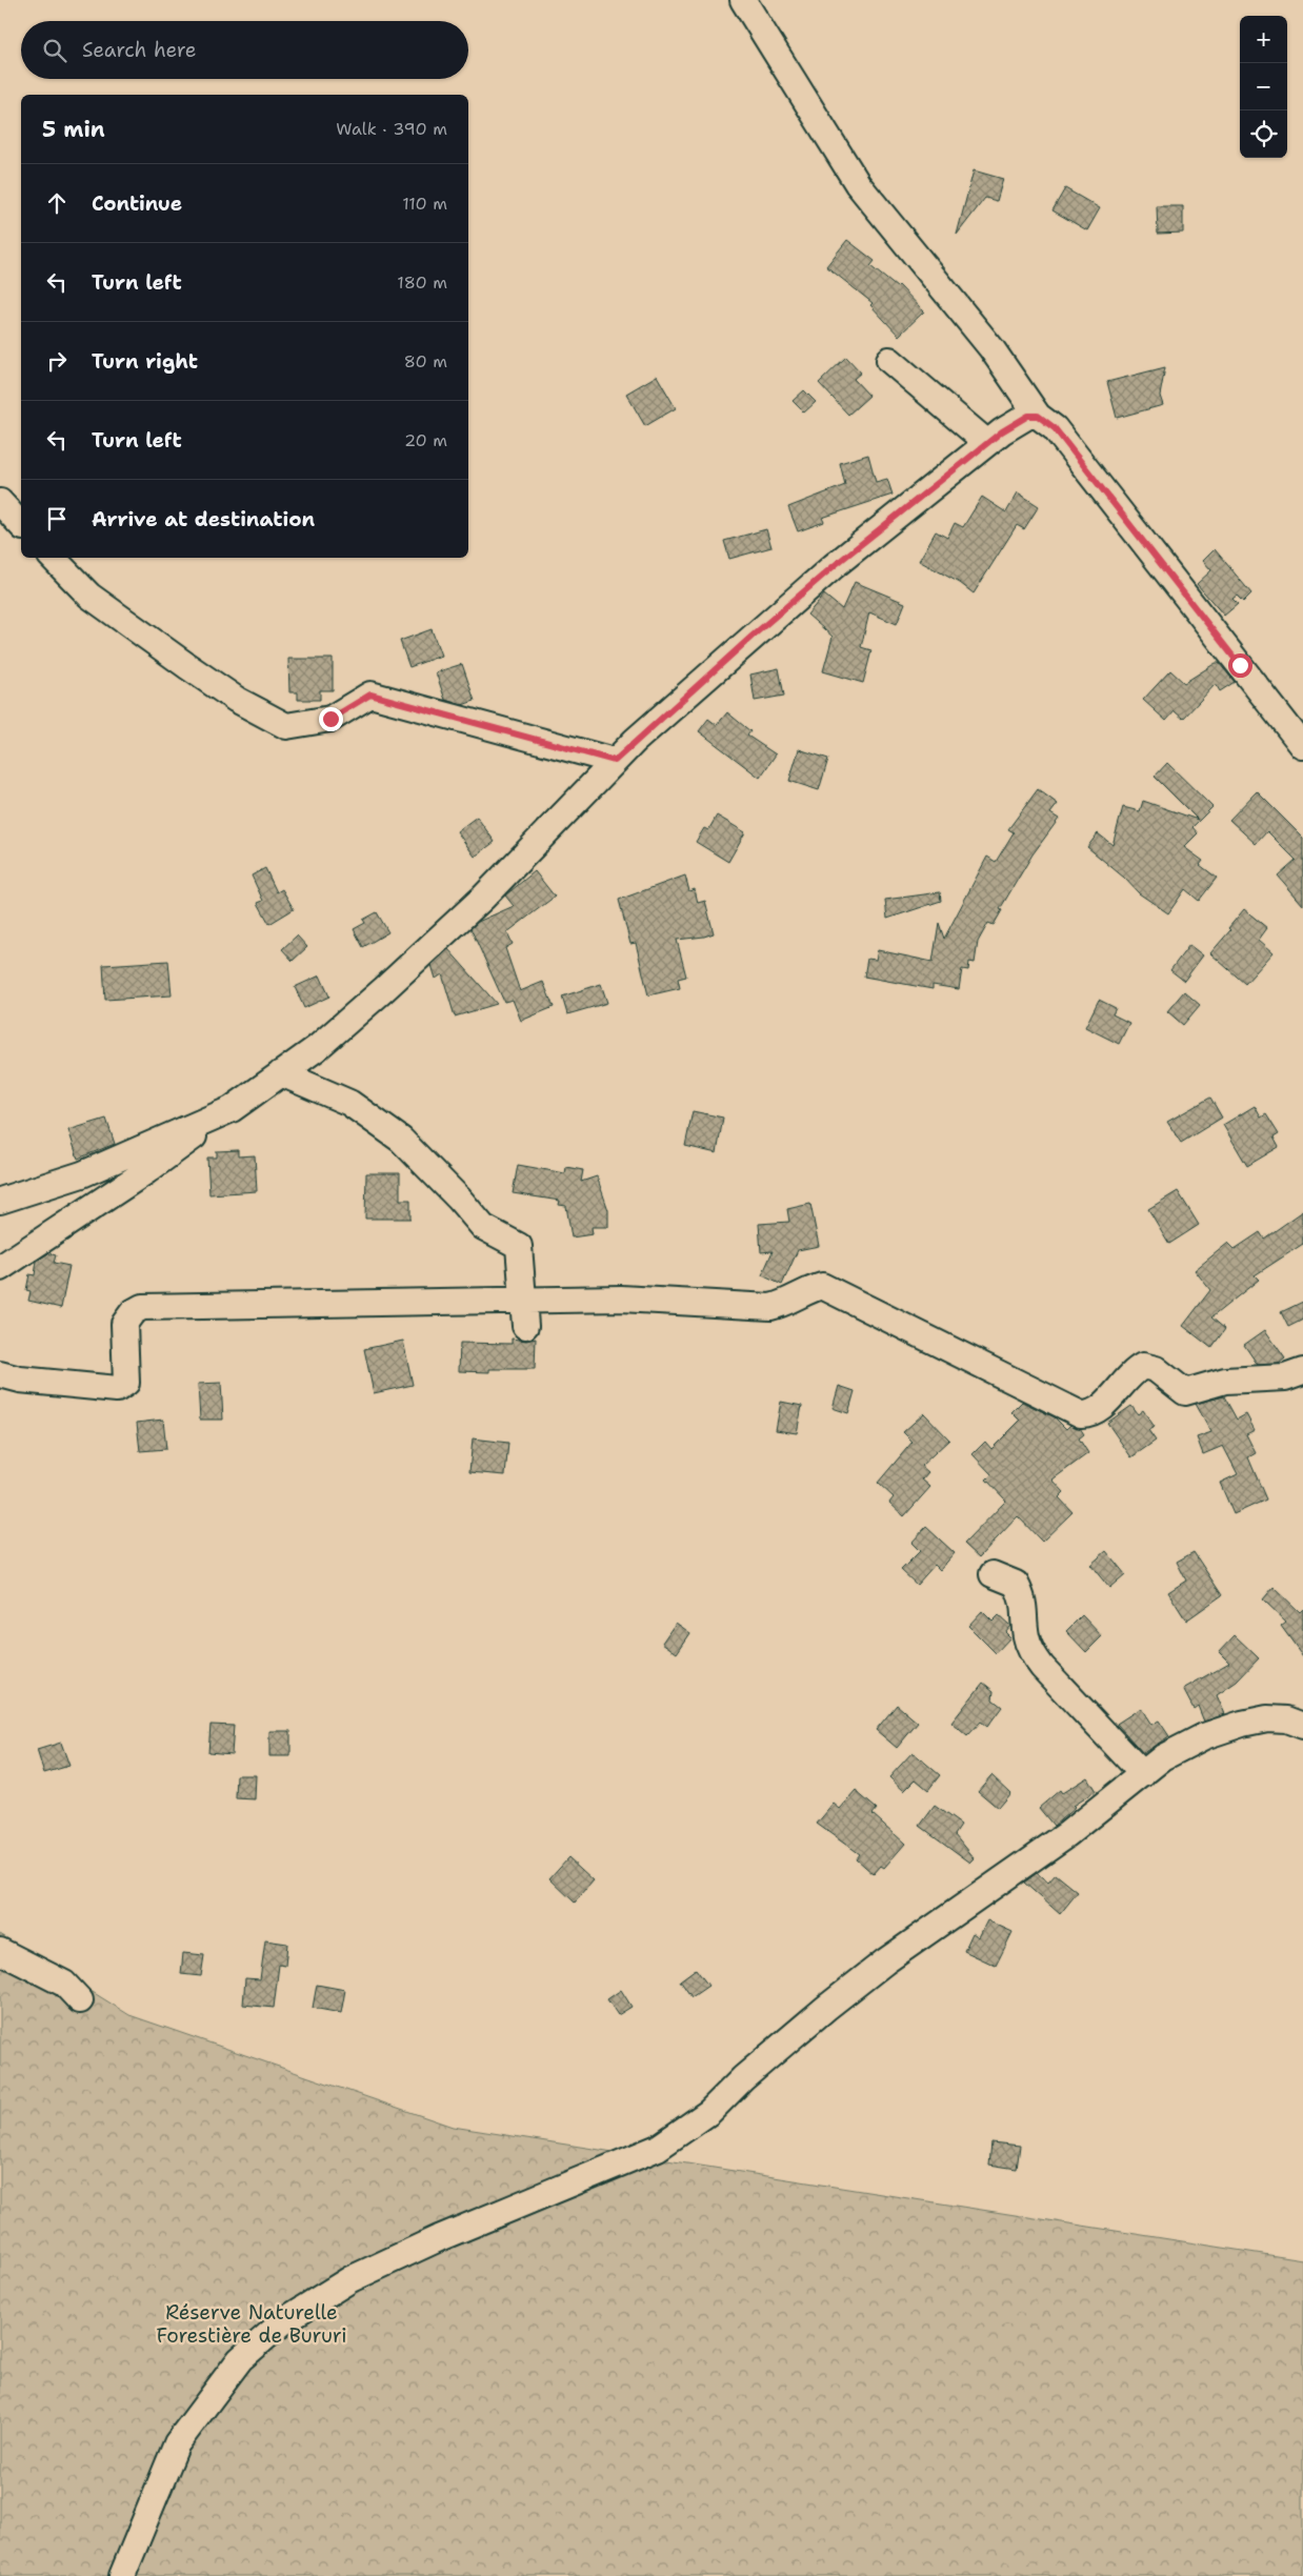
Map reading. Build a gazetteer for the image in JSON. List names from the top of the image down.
{
  "parks": ["Réserve Naturelle Forestière de Bururi"],
  "page": {
    "map_buttons": ["+", "−"],
    "search": "Search here",
    "heading": ["5 min", "Walk · 390 m"],
    "list": [
      ["Continue", "110 m"],
      ["Turn left", "180 m"],
      ["Turn right", "80 m"],
      ["Turn left", "20 m"],
      "Arrive at destination"
    ]
  }
}
